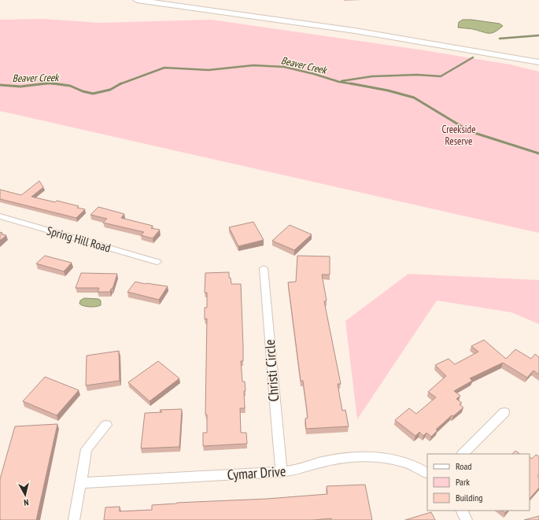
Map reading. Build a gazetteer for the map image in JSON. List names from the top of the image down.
{
  "streets": {
    "street": ["Spring Hill Road", "Christi Circle", "Cymar Drive"]
  },
  "crossings": [
    ["Christi Circle", "Cymar Drive"]
  ],
  "water": ["Beaver Creek"],
  "parks": ["Creekside Reserve"],
  "legend": ["Road", "Park", "Building"],
  "north": "bottom"
}
